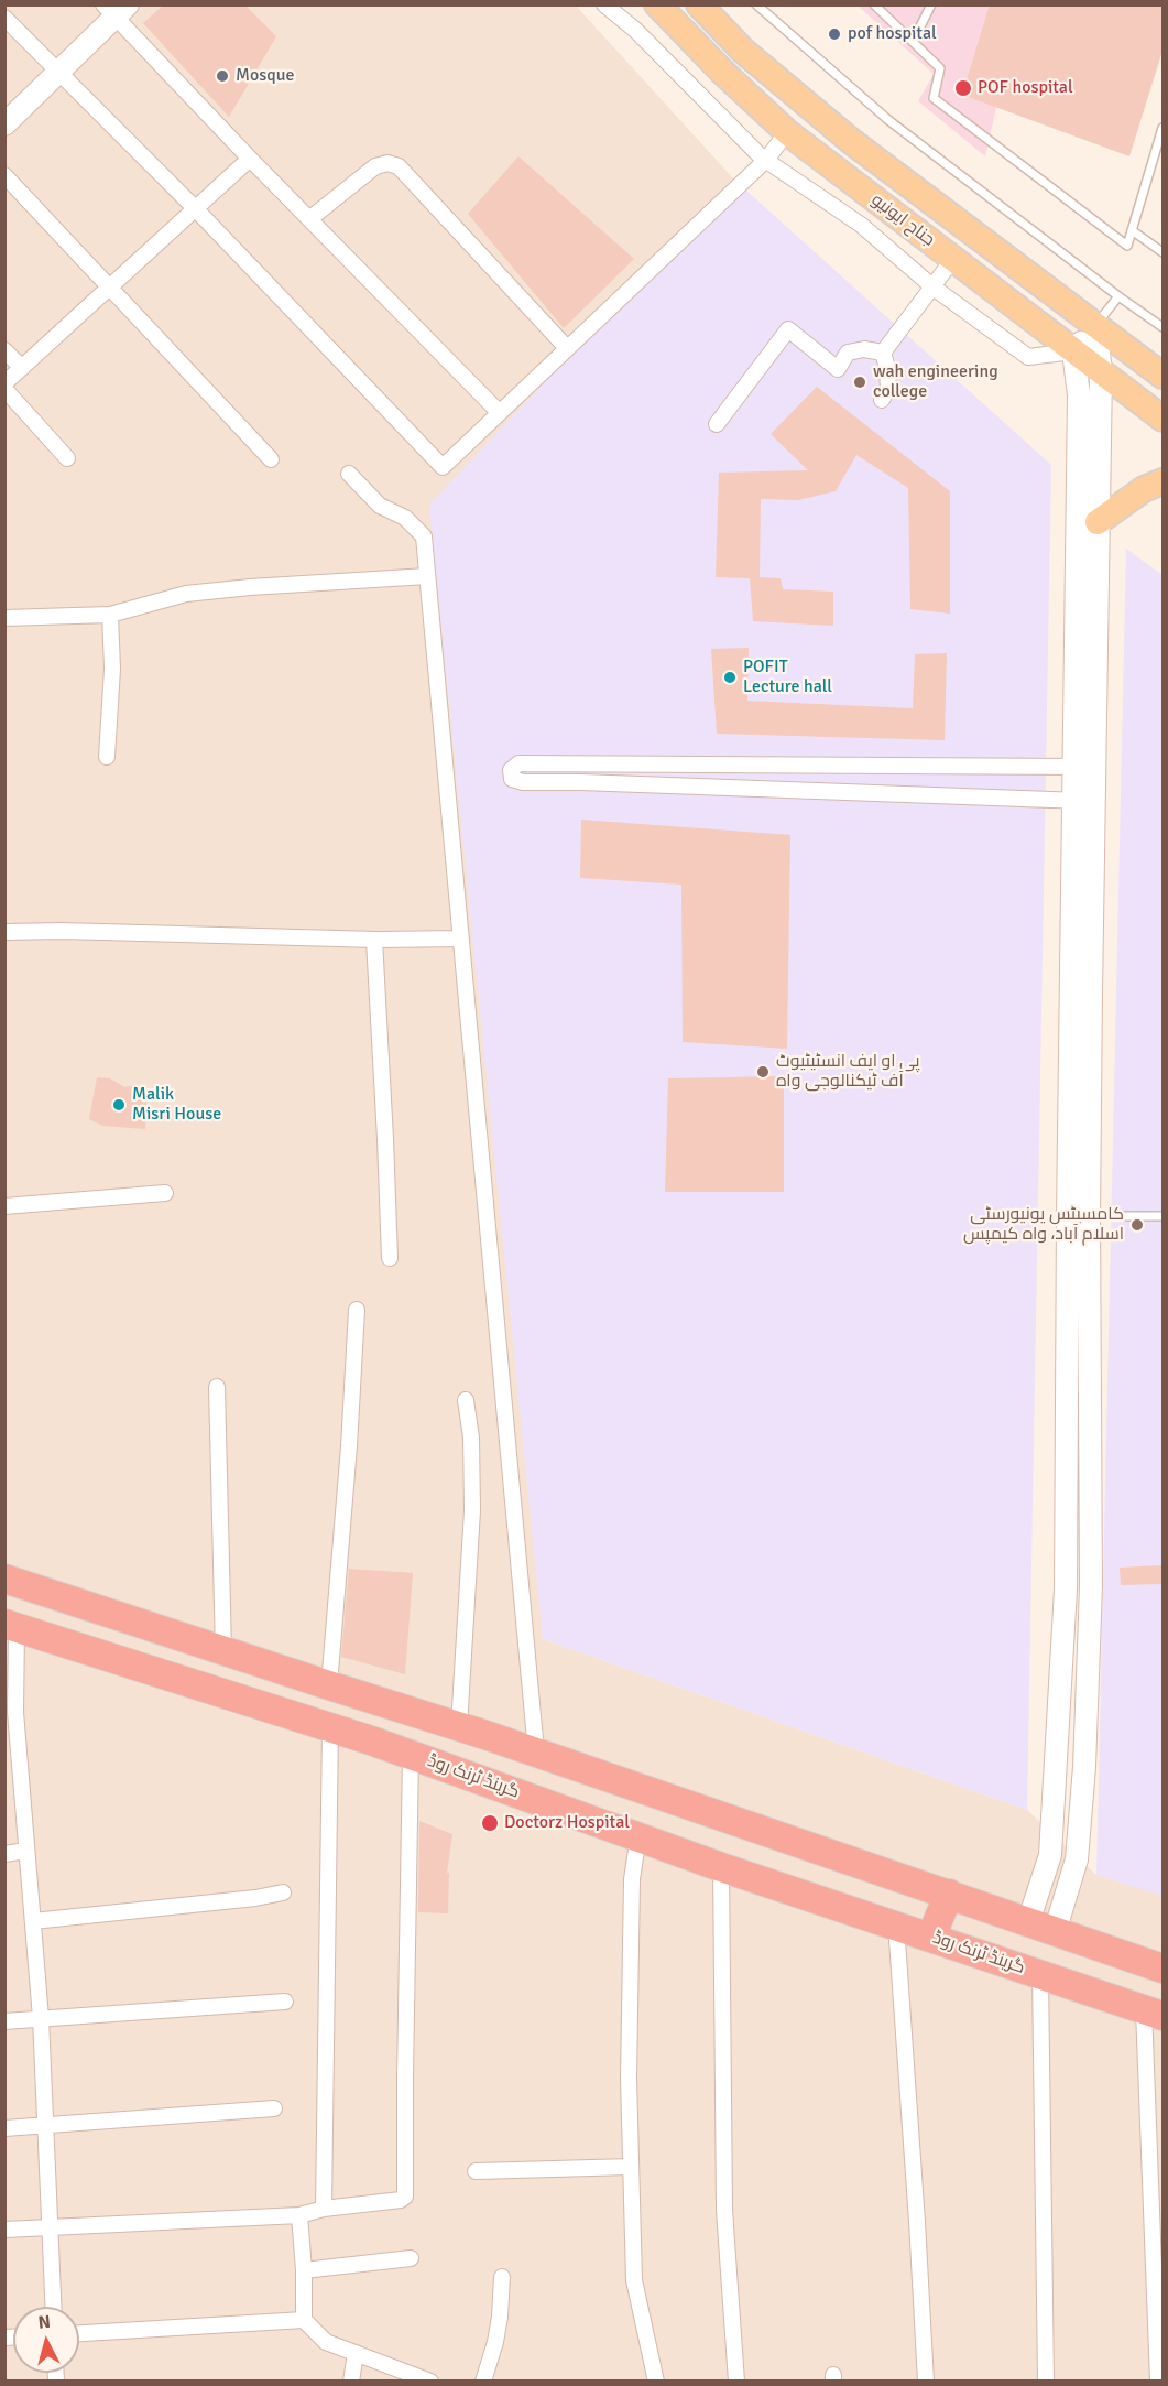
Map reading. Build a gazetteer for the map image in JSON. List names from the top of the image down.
{
  "streets": {
    "highway": ["گرینڈ ٹرنک روڈ"],
    "main road": ["جناح ایونیو"]
  },
  "places": [
    "pof hospital",
    "Mosque",
    "POF hospital",
    "wah engineering college",
    "POFIT Lecture hall",
    "پی او ایف انسٹیٹیوٹ آف ٹیکنالوجی واہ",
    "Malik Misri House",
    "کامسیٹس یونیورسٹی اسلام آباد، واہ کیمپس",
    "Doctorz Hospital"
  ],
  "north": "top"
}
